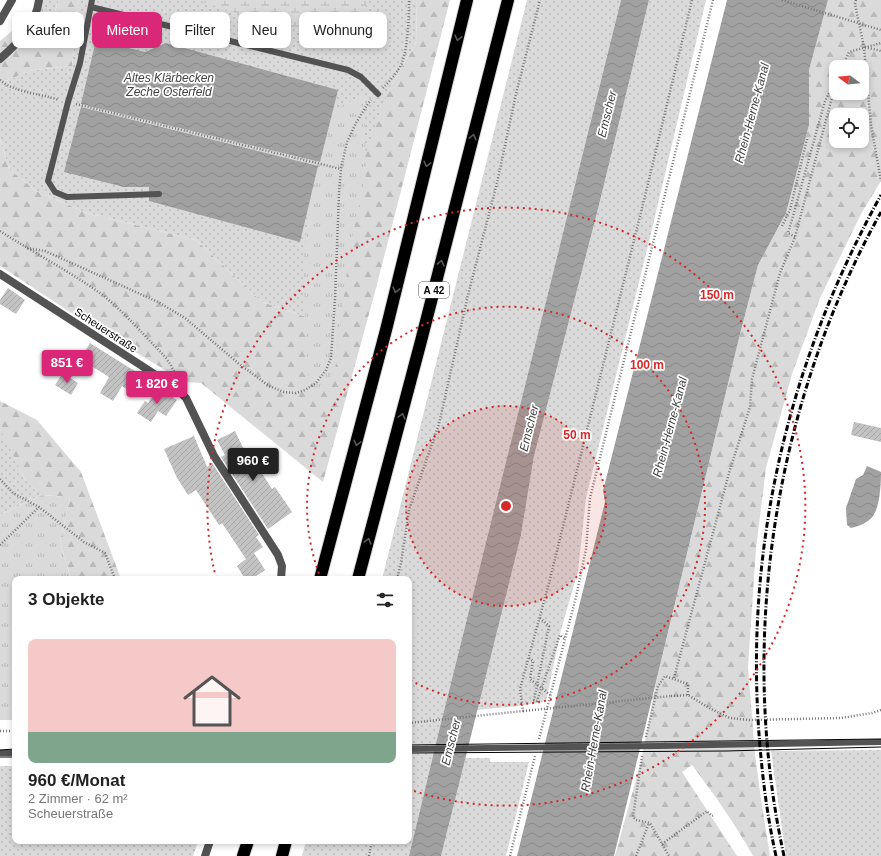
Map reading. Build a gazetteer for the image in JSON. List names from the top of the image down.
{
  "streets": {
    "highway": ["A 42"],
    "street": ["Scheuerstraße"]
  },
  "water": ["Altes Klärbecken Zeche Osterfeld", "Rhein-Herne-Kanal", "Emscher"],
  "north": "left",
  "page": {
    "chip": [
      "Kaufen",
      "Mieten",
      "Filter",
      "Neu",
      "Wohnung"
    ],
    "price": ["851 €", "1 820 €", "960 €"],
    "heading": "3 Objekte",
    "list": [
      {
        "name": "960 €/Monat",
        "note": "2 Zimmer · 62 m² · Scheuerstraße"
      }
    ]
  },
  "rings": ["150 m", "100 m", "50 m"]
}
